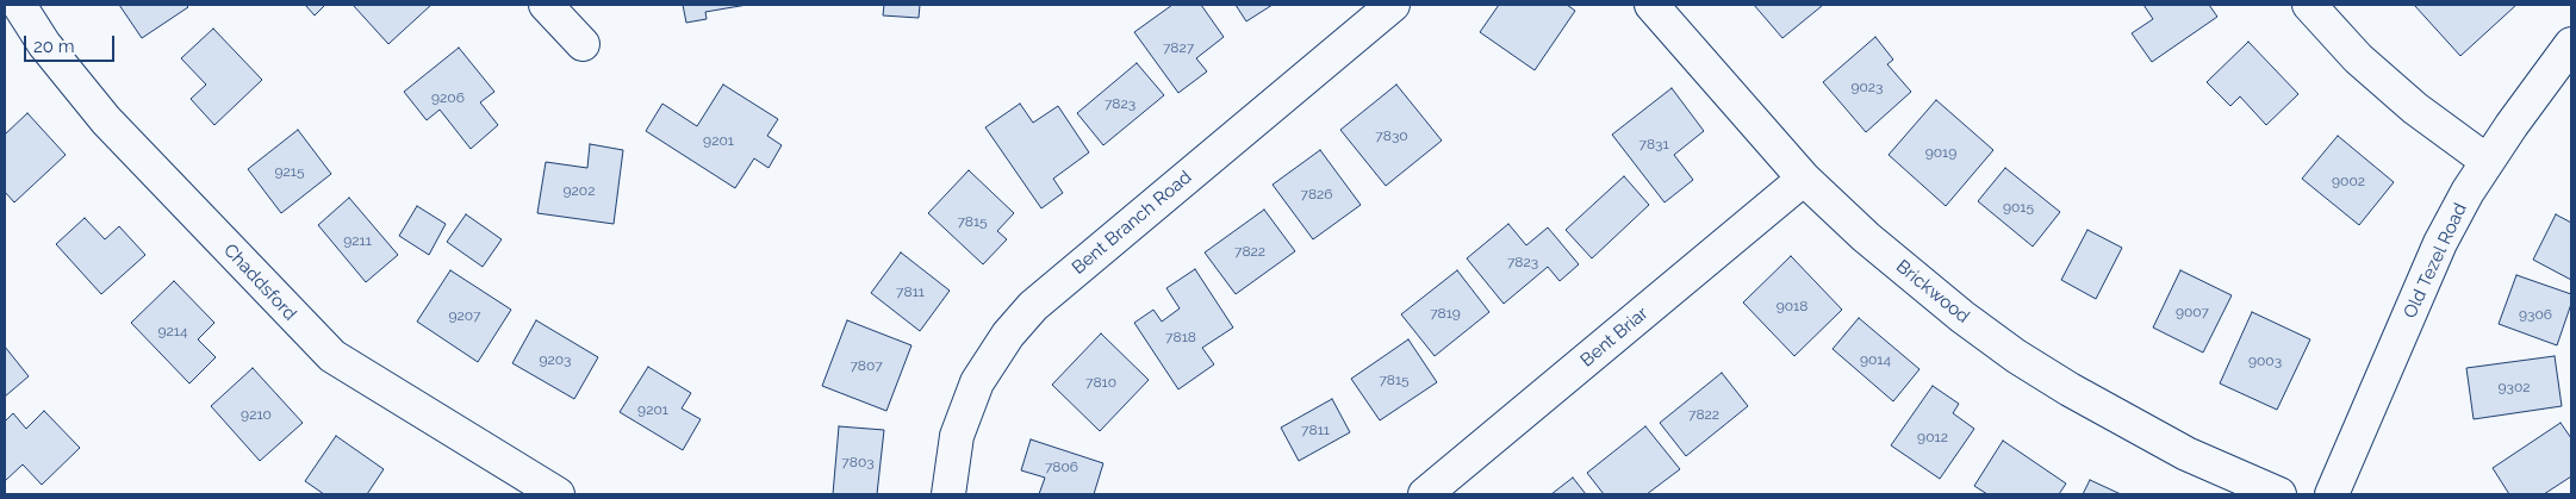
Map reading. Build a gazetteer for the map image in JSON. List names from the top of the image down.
{
  "streets": {
    "street": [
      "Bent Branch Road",
      "Old Tezel Road",
      "Chaddsford",
      "Brickwood",
      "Bent Briar"
    ]
  },
  "crossings": [
    ["Brickwood", "Bent Briar"]
  ],
  "house_numbers": [
    "7827",
    "9023",
    "9206",
    "7823",
    "7830",
    "9201",
    "7831",
    "9019",
    "9215",
    "9002",
    "9202",
    "7826",
    "9015",
    "7815",
    "9211",
    "7822",
    "7823",
    "7811",
    "9018",
    "9007",
    "7819",
    "9306",
    "9207",
    "9214",
    "7818",
    "9203",
    "9014",
    "9003",
    "7807",
    "7815",
    "7810",
    "9302",
    "9201",
    "9210",
    "7822",
    "7811",
    "9012",
    "7803",
    "7806"
  ],
  "scale_bar": "20 m"
}
